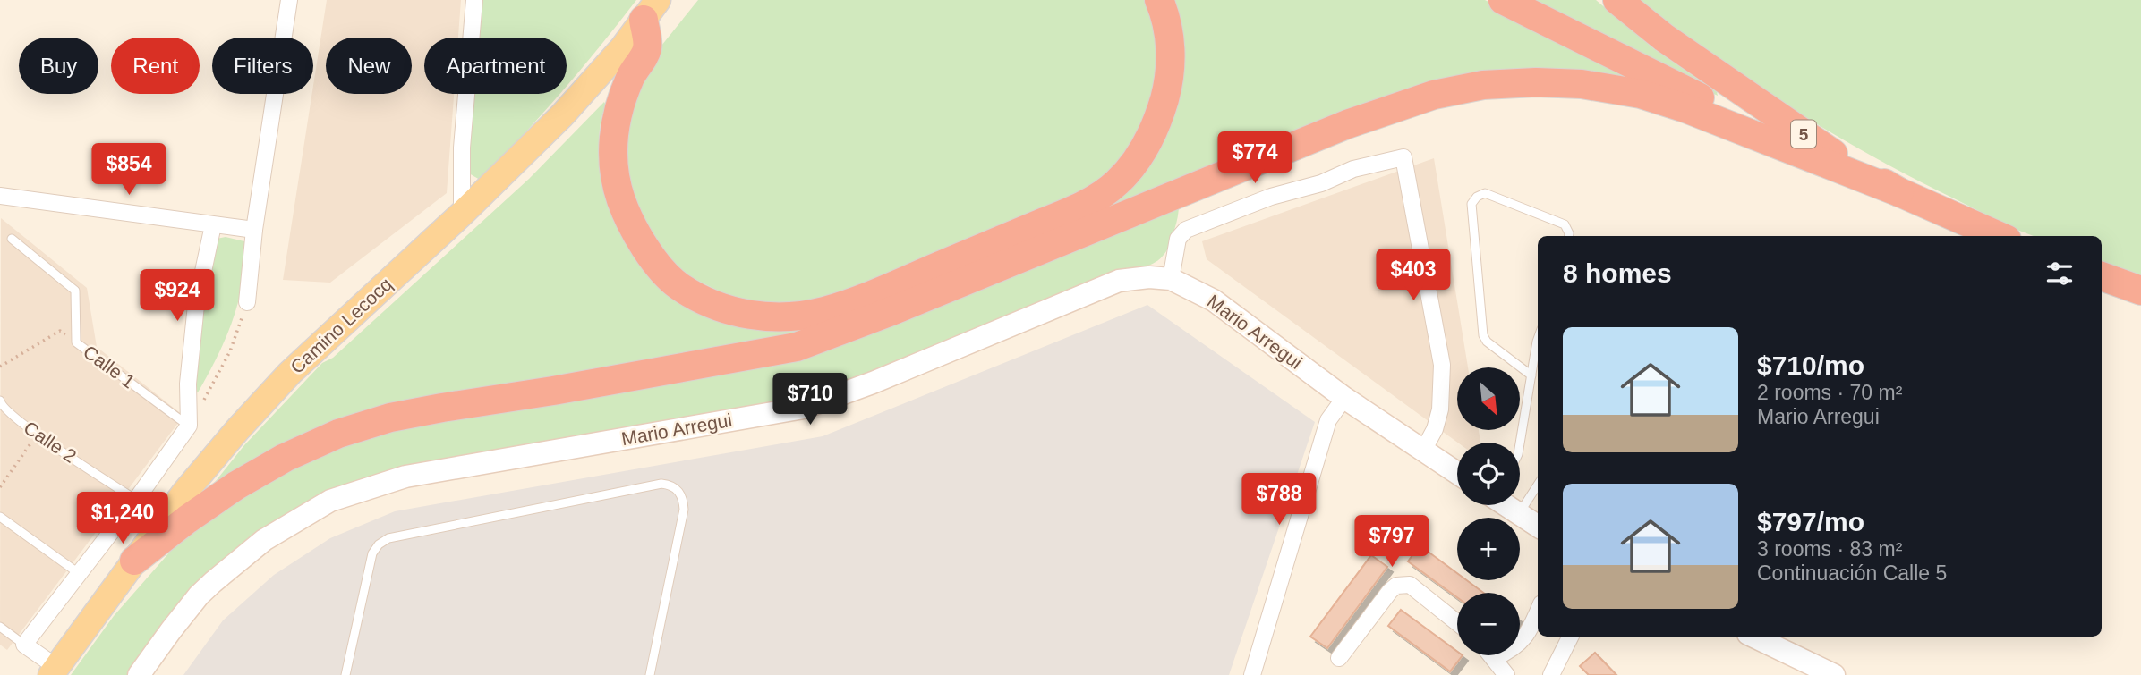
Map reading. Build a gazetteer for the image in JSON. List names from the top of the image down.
{
  "streets": {
    "highway": ["5"],
    "main road": ["Camino Lecocq"],
    "street": ["Mario Arregui"],
    "lane": ["Calle 1", "Calle 2"]
  },
  "north": "bottom right",
  "page": {
    "chip": [
      "Buy",
      "Rent",
      "Filters",
      "New",
      "Apartment"
    ],
    "price": [
      "$774",
      "$854",
      "$403",
      "$924",
      "$710",
      "$788",
      "$1,240",
      "$797"
    ],
    "heading": "8 homes",
    "list": [
      {
        "name": "$710/mo",
        "note": "2 rooms · 70 m² · Mario Arregui"
      },
      {
        "name": "$797/mo",
        "note": "3 rooms · 83 m² · Continuación Calle 5"
      }
    ],
    "map_buttons": ["+", "−"]
  }
}
